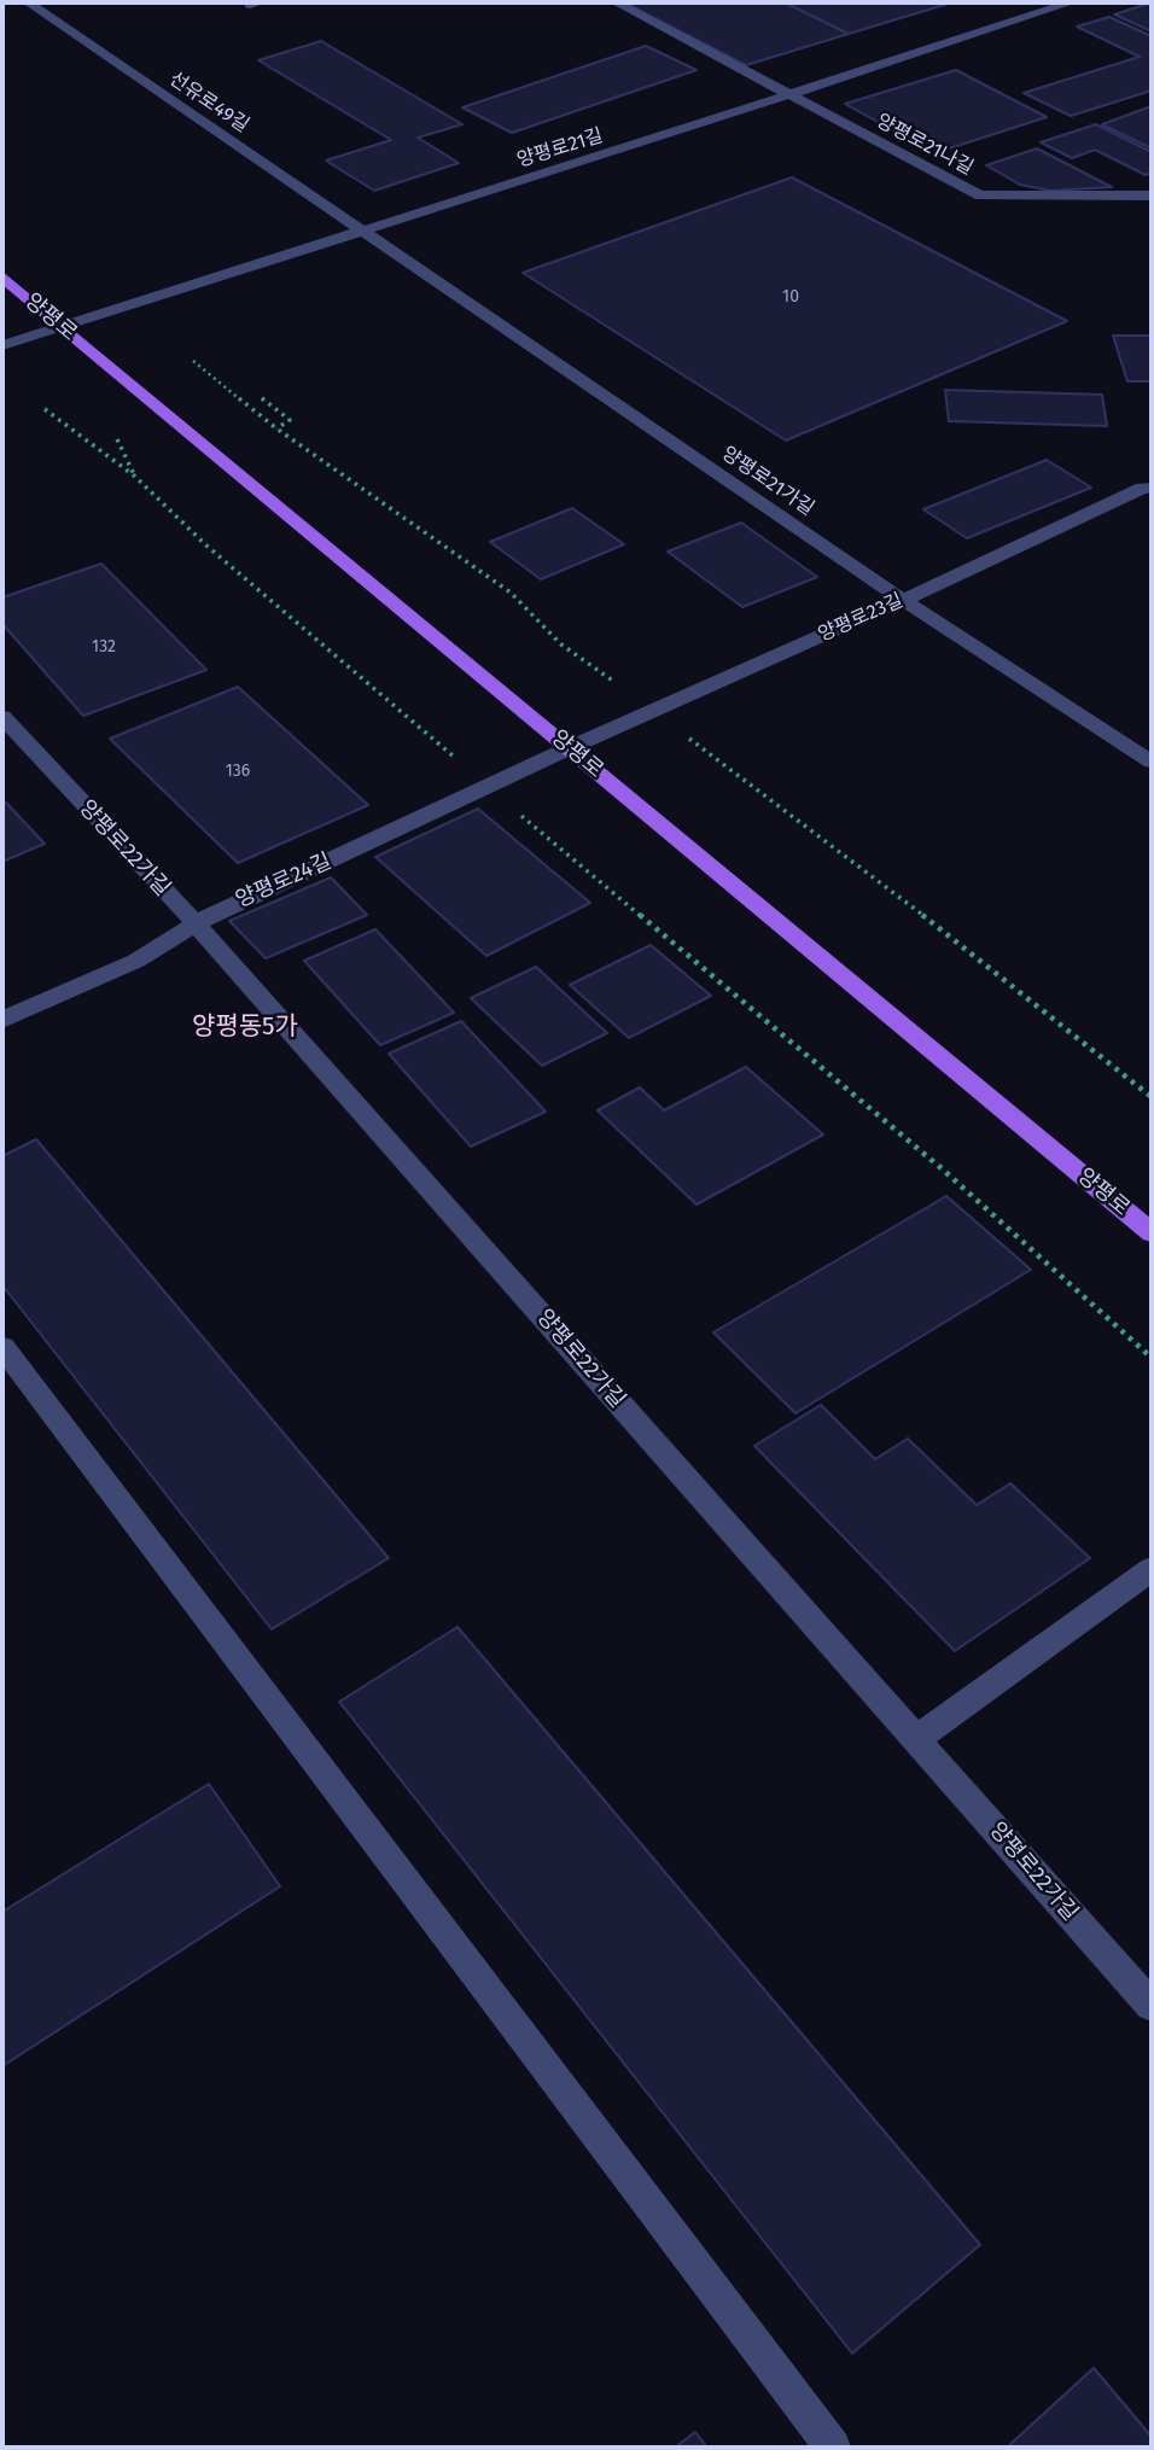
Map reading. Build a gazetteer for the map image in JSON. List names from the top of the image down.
{
  "streets": {
    "main road": ["양평로"],
    "street": [
      "선유로49길",
      "양평로21나길",
      "양평로21길",
      "양평로21가길",
      "양평로23길",
      "양평로22가길",
      "양평로24길"
    ]
  },
  "crossings": [
    ["선유로49길", "양평로21길"],
    ["선유로49길", "양평로21가길"],
    ["양평로21나길", "양평로21길"],
    ["양평로21길", "양평로"],
    ["양평로21길", "양평로21가길"],
    ["양평로", "양평로23길"],
    ["양평로", "양평로24길"],
    ["양평로21가길", "양평로23길"],
    ["양평로23길", "양평로24길"],
    ["양평로22가길", "양평로24길"]
  ],
  "districts": ["양평동5가"],
  "house_numbers": ["10", "132", "136"]
}
